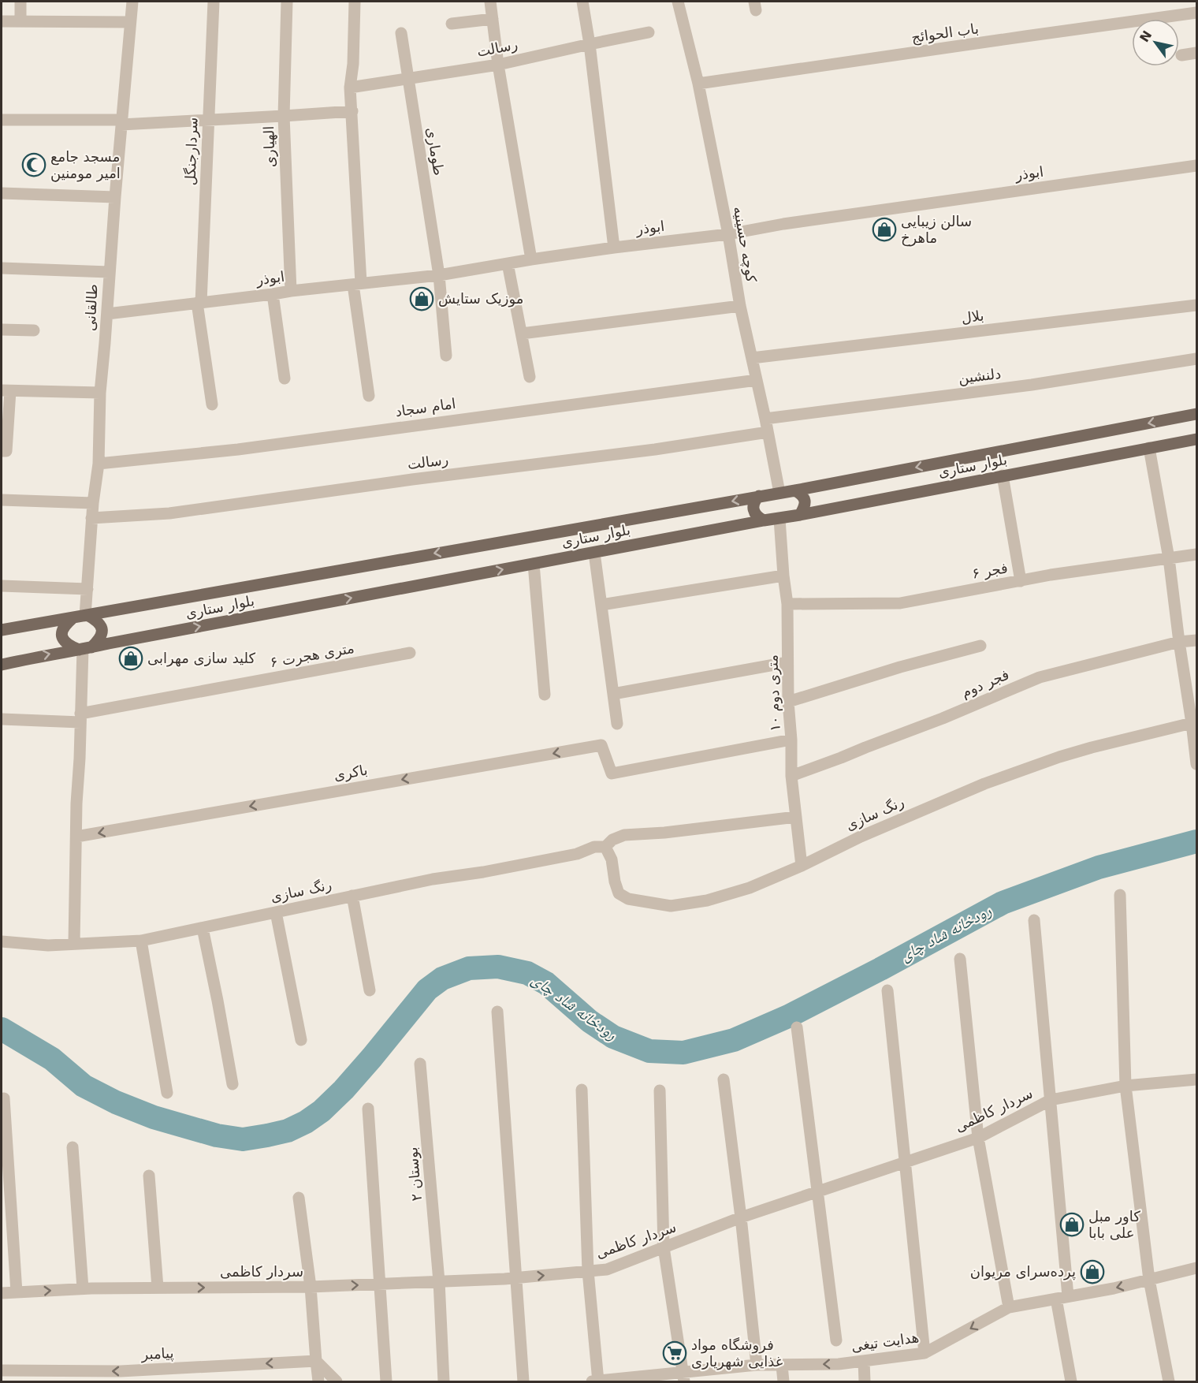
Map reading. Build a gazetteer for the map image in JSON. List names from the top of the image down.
{
  "streets": {
    "main road": ["بلوار ستاری"],
    "street": [
      "باب الحوائج",
      "رسالت",
      "الهیاری",
      "سردارجنگل",
      "طوماری",
      "ابوذر",
      "کوچه حسینیه",
      "طالقانی",
      "بلال",
      "دلنشین",
      "امام سجاد",
      "فجر ۶",
      "۶ متری هجرت",
      "فجر دوم",
      "۱۰ متری دوم",
      "باکری",
      "رنگ سازی",
      "سردار کاظمی",
      "بوستان ۲",
      "هدایت تیغی",
      "پیامبر"
    ]
  },
  "crossings": [
    ["باب الحوائج", "کوچه حسینیه"],
    ["رسالت", "طوماری"],
    ["رسالت", "کوچه حسینیه"],
    ["رسالت", "طالقانی"],
    ["الهیاری", "ابوذر"],
    ["سردارجنگل", "ابوذر"],
    ["طوماری", "ابوذر"],
    ["ابوذر", "کوچه حسینیه"],
    ["ابوذر", "طالقانی"],
    ["کوچه حسینیه", "بلال"],
    ["کوچه حسینیه", "دلنشین"],
    ["کوچه حسینیه", "امام سجاد"],
    ["کوچه حسینیه", "بلوار ستاری"],
    ["طالقانی", "امام سجاد"],
    ["طالقانی", "بلوار ستاری"],
    ["بلوار ستاری", "۱۰ متری دوم"],
    ["فجر ۶", "۱۰ متری دوم"],
    ["فجر دوم", "۱۰ متری دوم"],
    ["۱۰ متری دوم", "باکری"],
    ["۱۰ متری دوم", "رنگ سازی"],
    ["سردار کاظمی", "بوستان ۲"]
  ],
  "one_way": ["باکری", "هدایت تیغی", "پیامبر"],
  "water": ["رودخانه شاد چای"],
  "places": {
    "mosque": ["مسجد جامع امیر مومنین"],
    "shop": [
      "سالن زیبایی ماهرخ",
      "موزیک ستایش",
      "کلید سازی مهرابی",
      "کاور مبل علی بابا",
      "پرده‌سرای مریوان"
    ],
    "supermarket": ["فروشگاه مواد غذایی شهریاری"]
  },
  "north": "top left"
}
